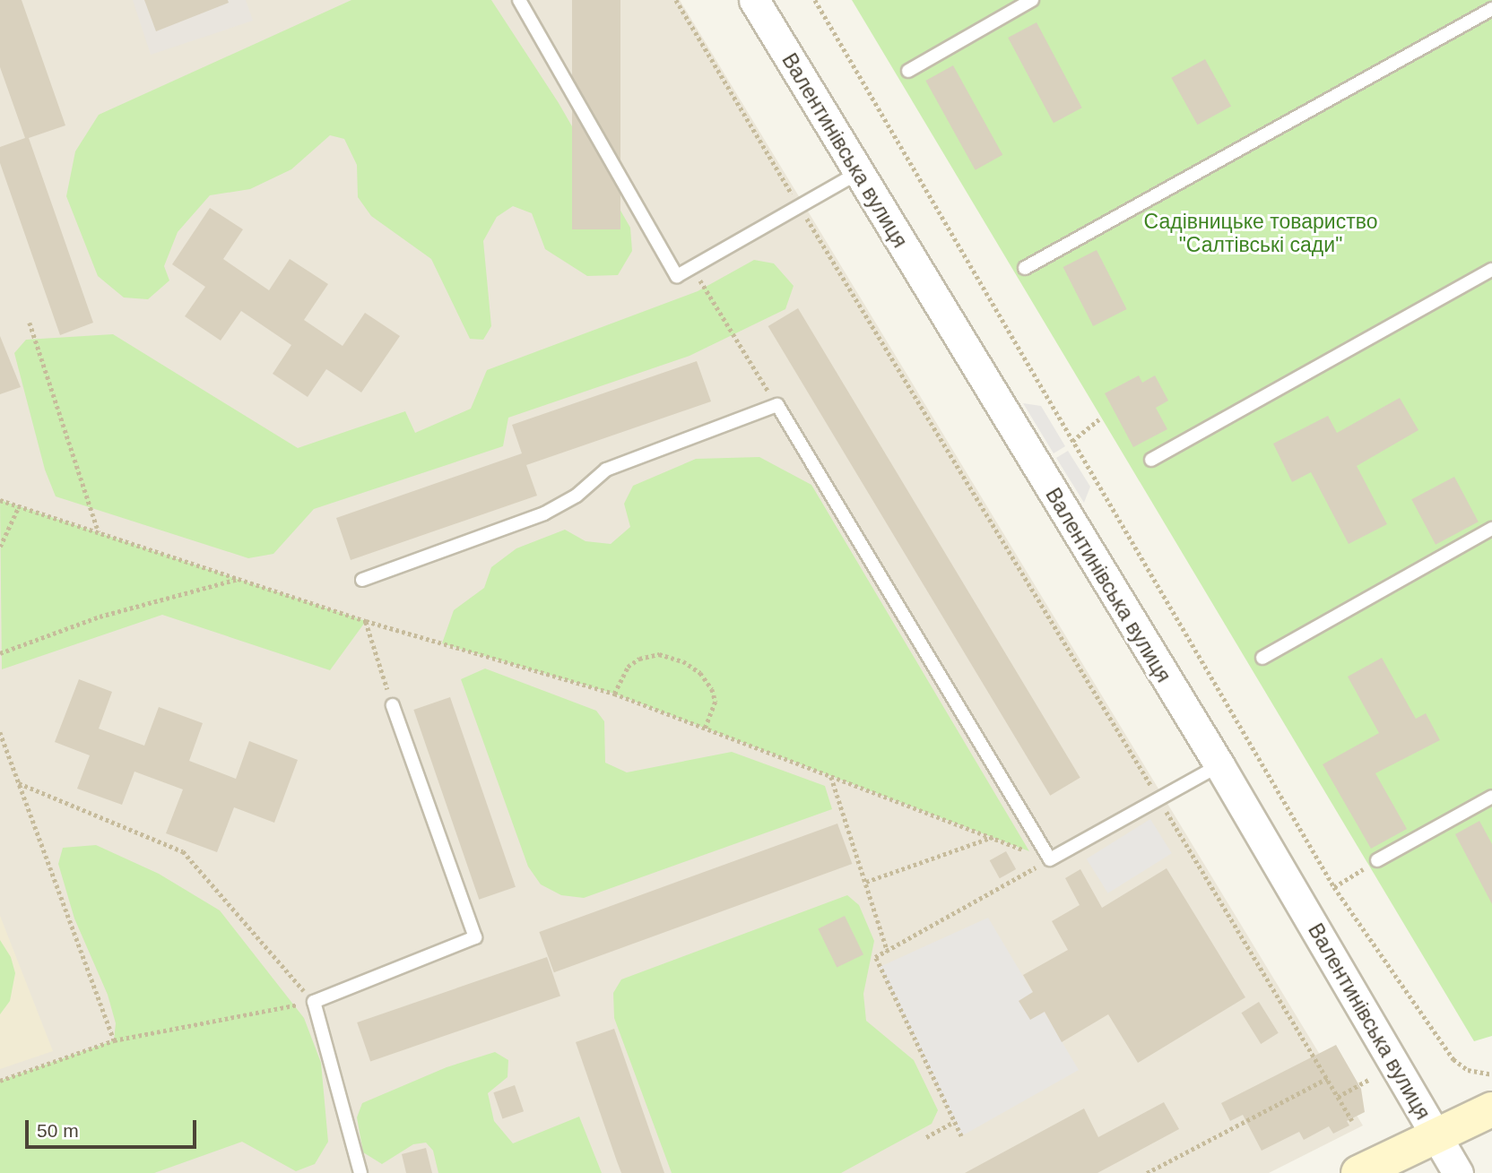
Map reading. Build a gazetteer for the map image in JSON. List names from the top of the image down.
{
  "streets": {
    "street": ["Валентинівська вулиця"]
  },
  "parks": ["Садівницьке товариство \"Салтівські сади\""],
  "scale_bar": "50 m"
}
